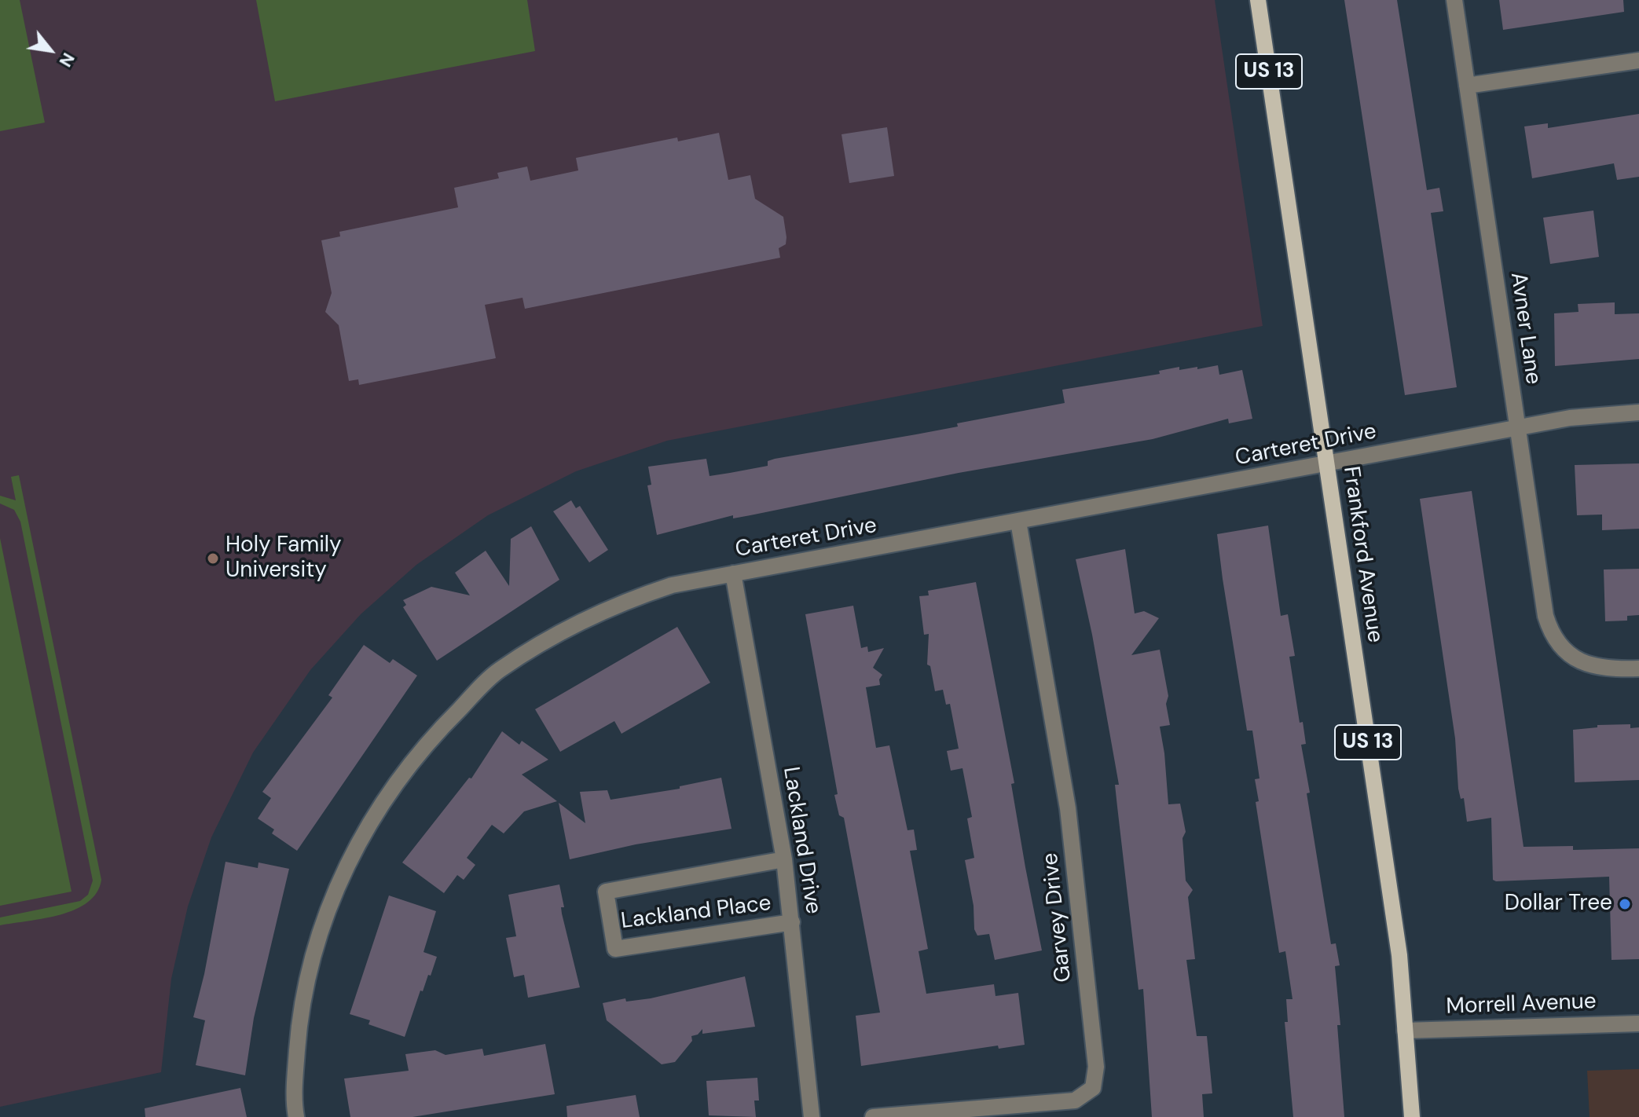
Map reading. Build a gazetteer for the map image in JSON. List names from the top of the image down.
{
  "streets": {
    "main road": ["US 13", "Frankford Avenue"],
    "street": [
      "Avner Lane",
      "Carteret Drive",
      "Lackland Drive",
      "Lackland Place",
      "Garvey Drive",
      "Morrell Avenue"
    ]
  },
  "crossings": [
    ["Avner Lane", "Carteret Drive"],
    ["Carteret Drive", "Frankford Avenue"],
    ["Carteret Drive", "Lackland Drive"],
    ["Carteret Drive", "Garvey Drive"],
    ["Frankford Avenue", "Morrell Avenue"],
    ["Lackland Drive", "Lackland Place"]
  ],
  "places": ["Holy Family University", "Dollar Tree"],
  "north": "bottom right"
}
